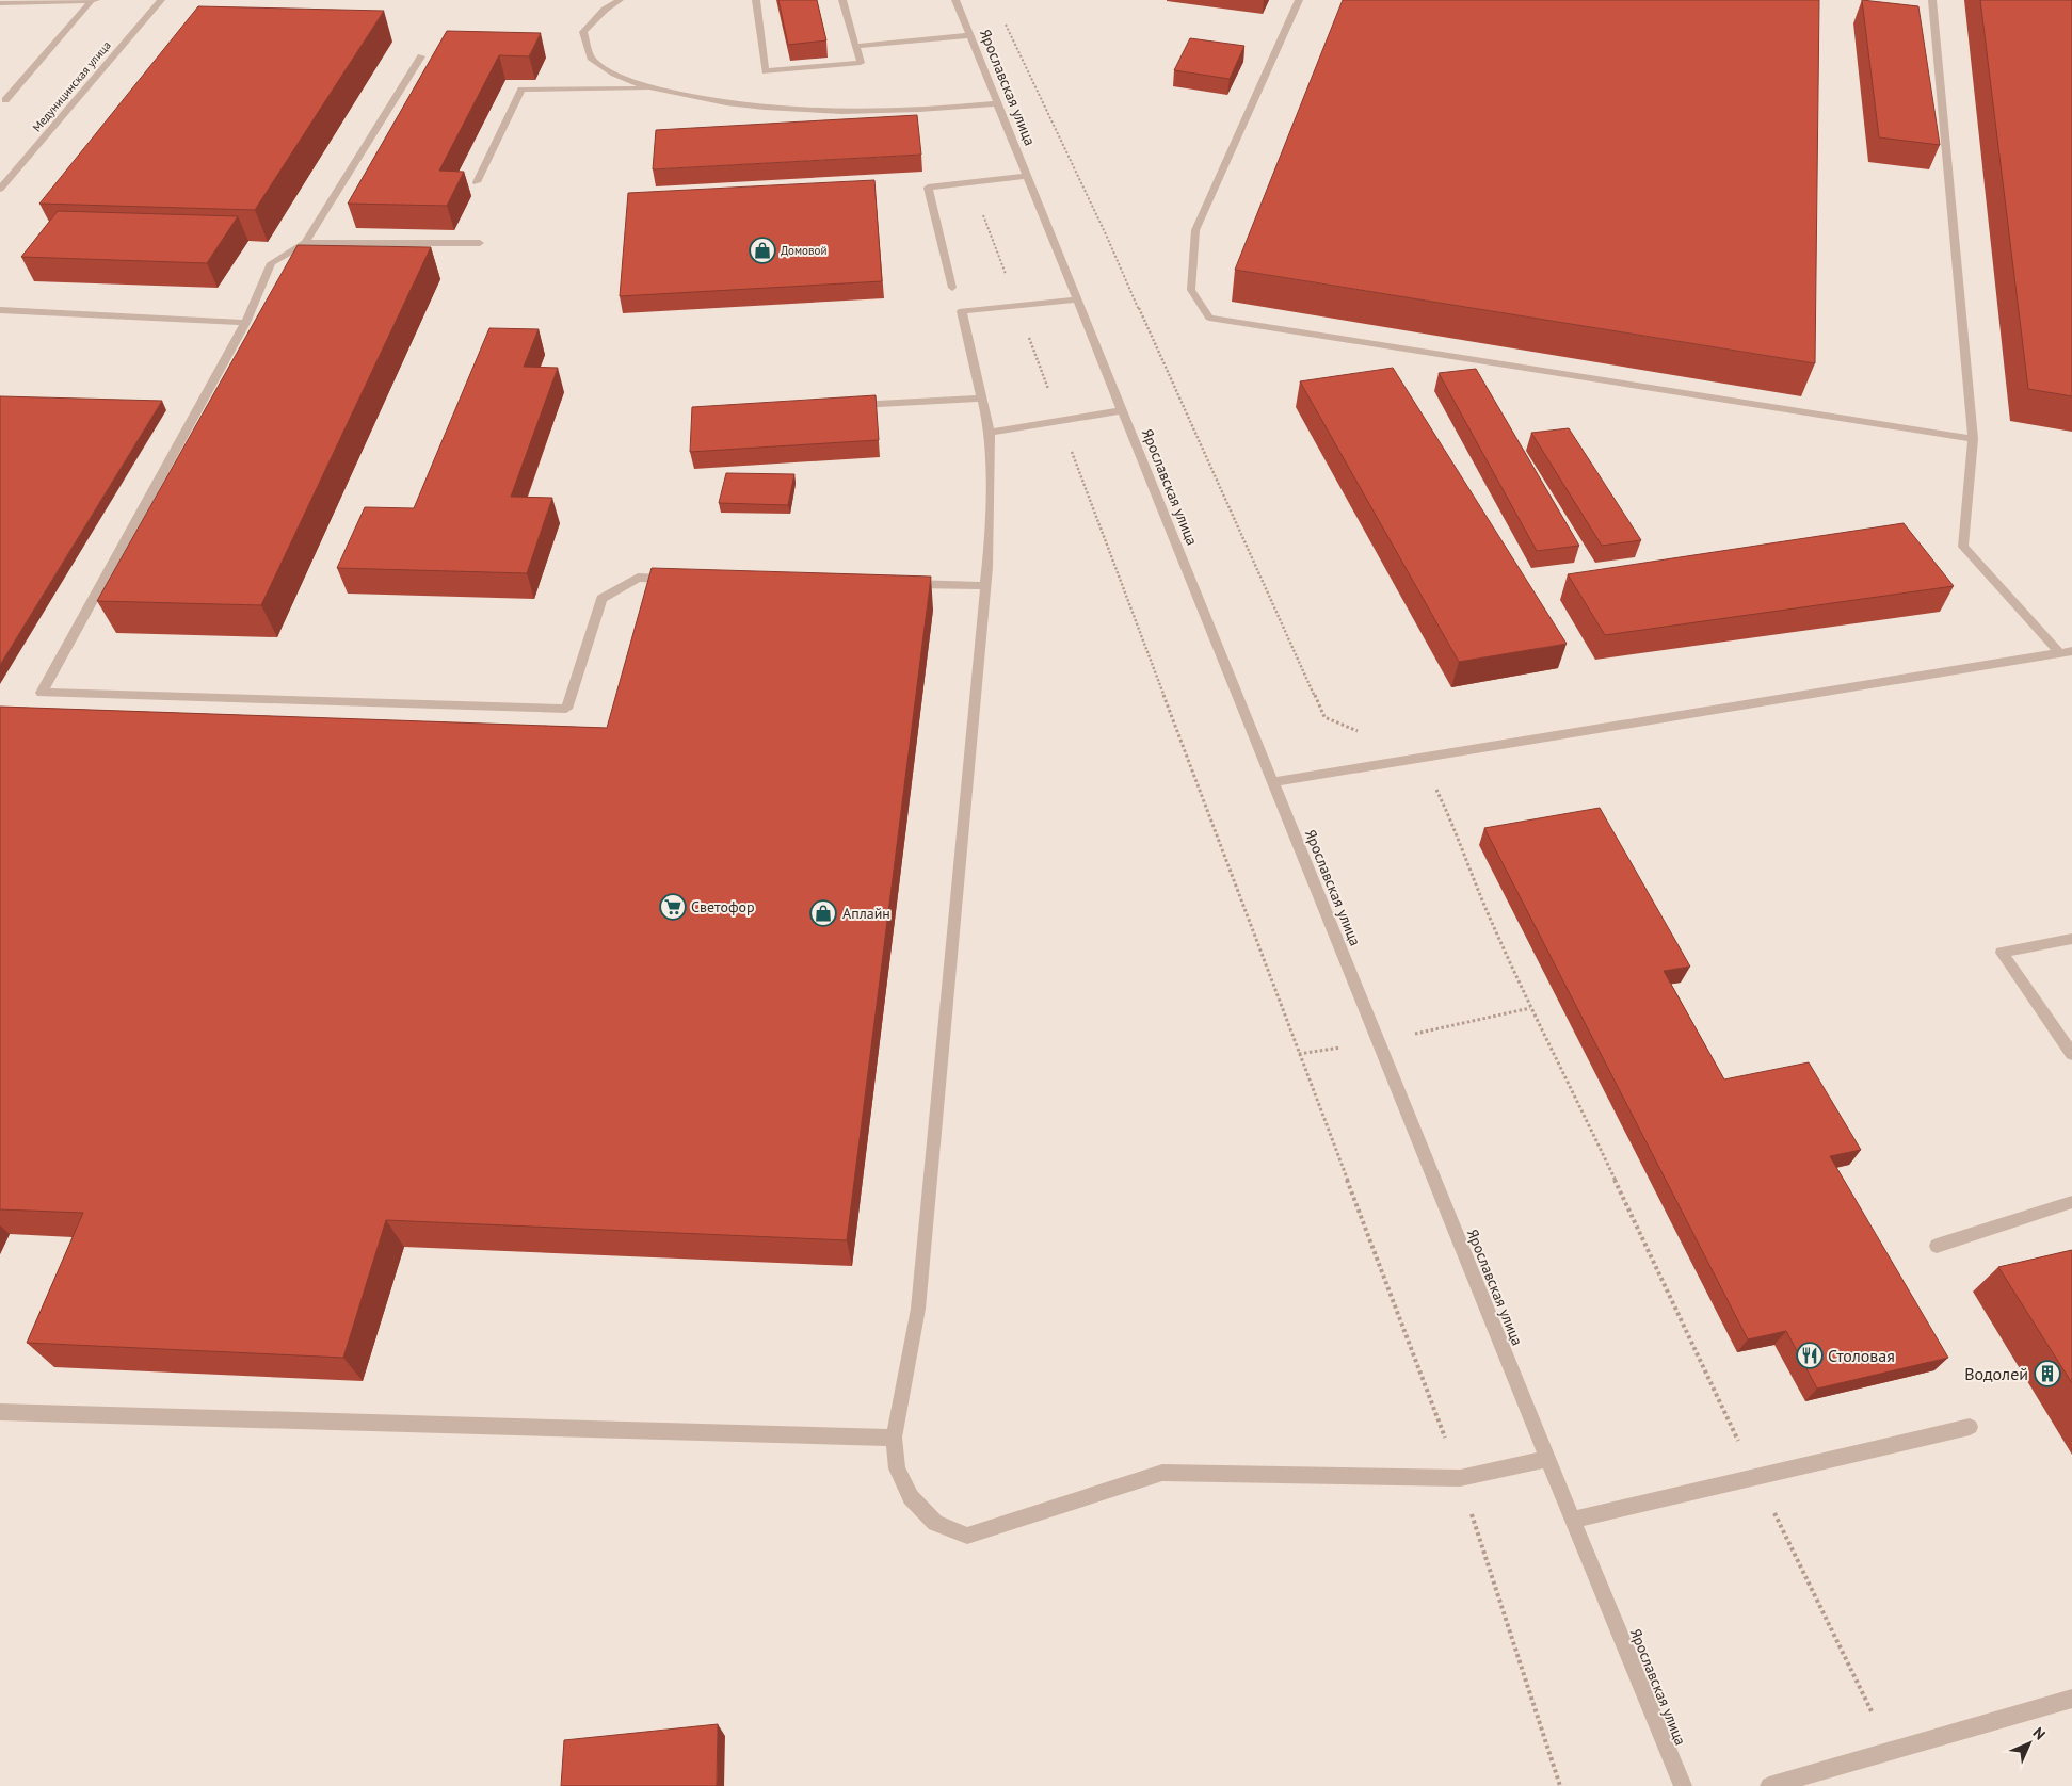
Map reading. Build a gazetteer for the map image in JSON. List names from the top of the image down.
{
  "streets": {
    "street": ["Медуницинская улица", "Ярославская улица"]
  },
  "places": {
    "shop": ["Домовой", "Аплайн"],
    "supermarket": ["Светофор"],
    "restaurant": ["Столовая"],
    "building": ["Водолей"]
  },
  "north": "top right"
}
